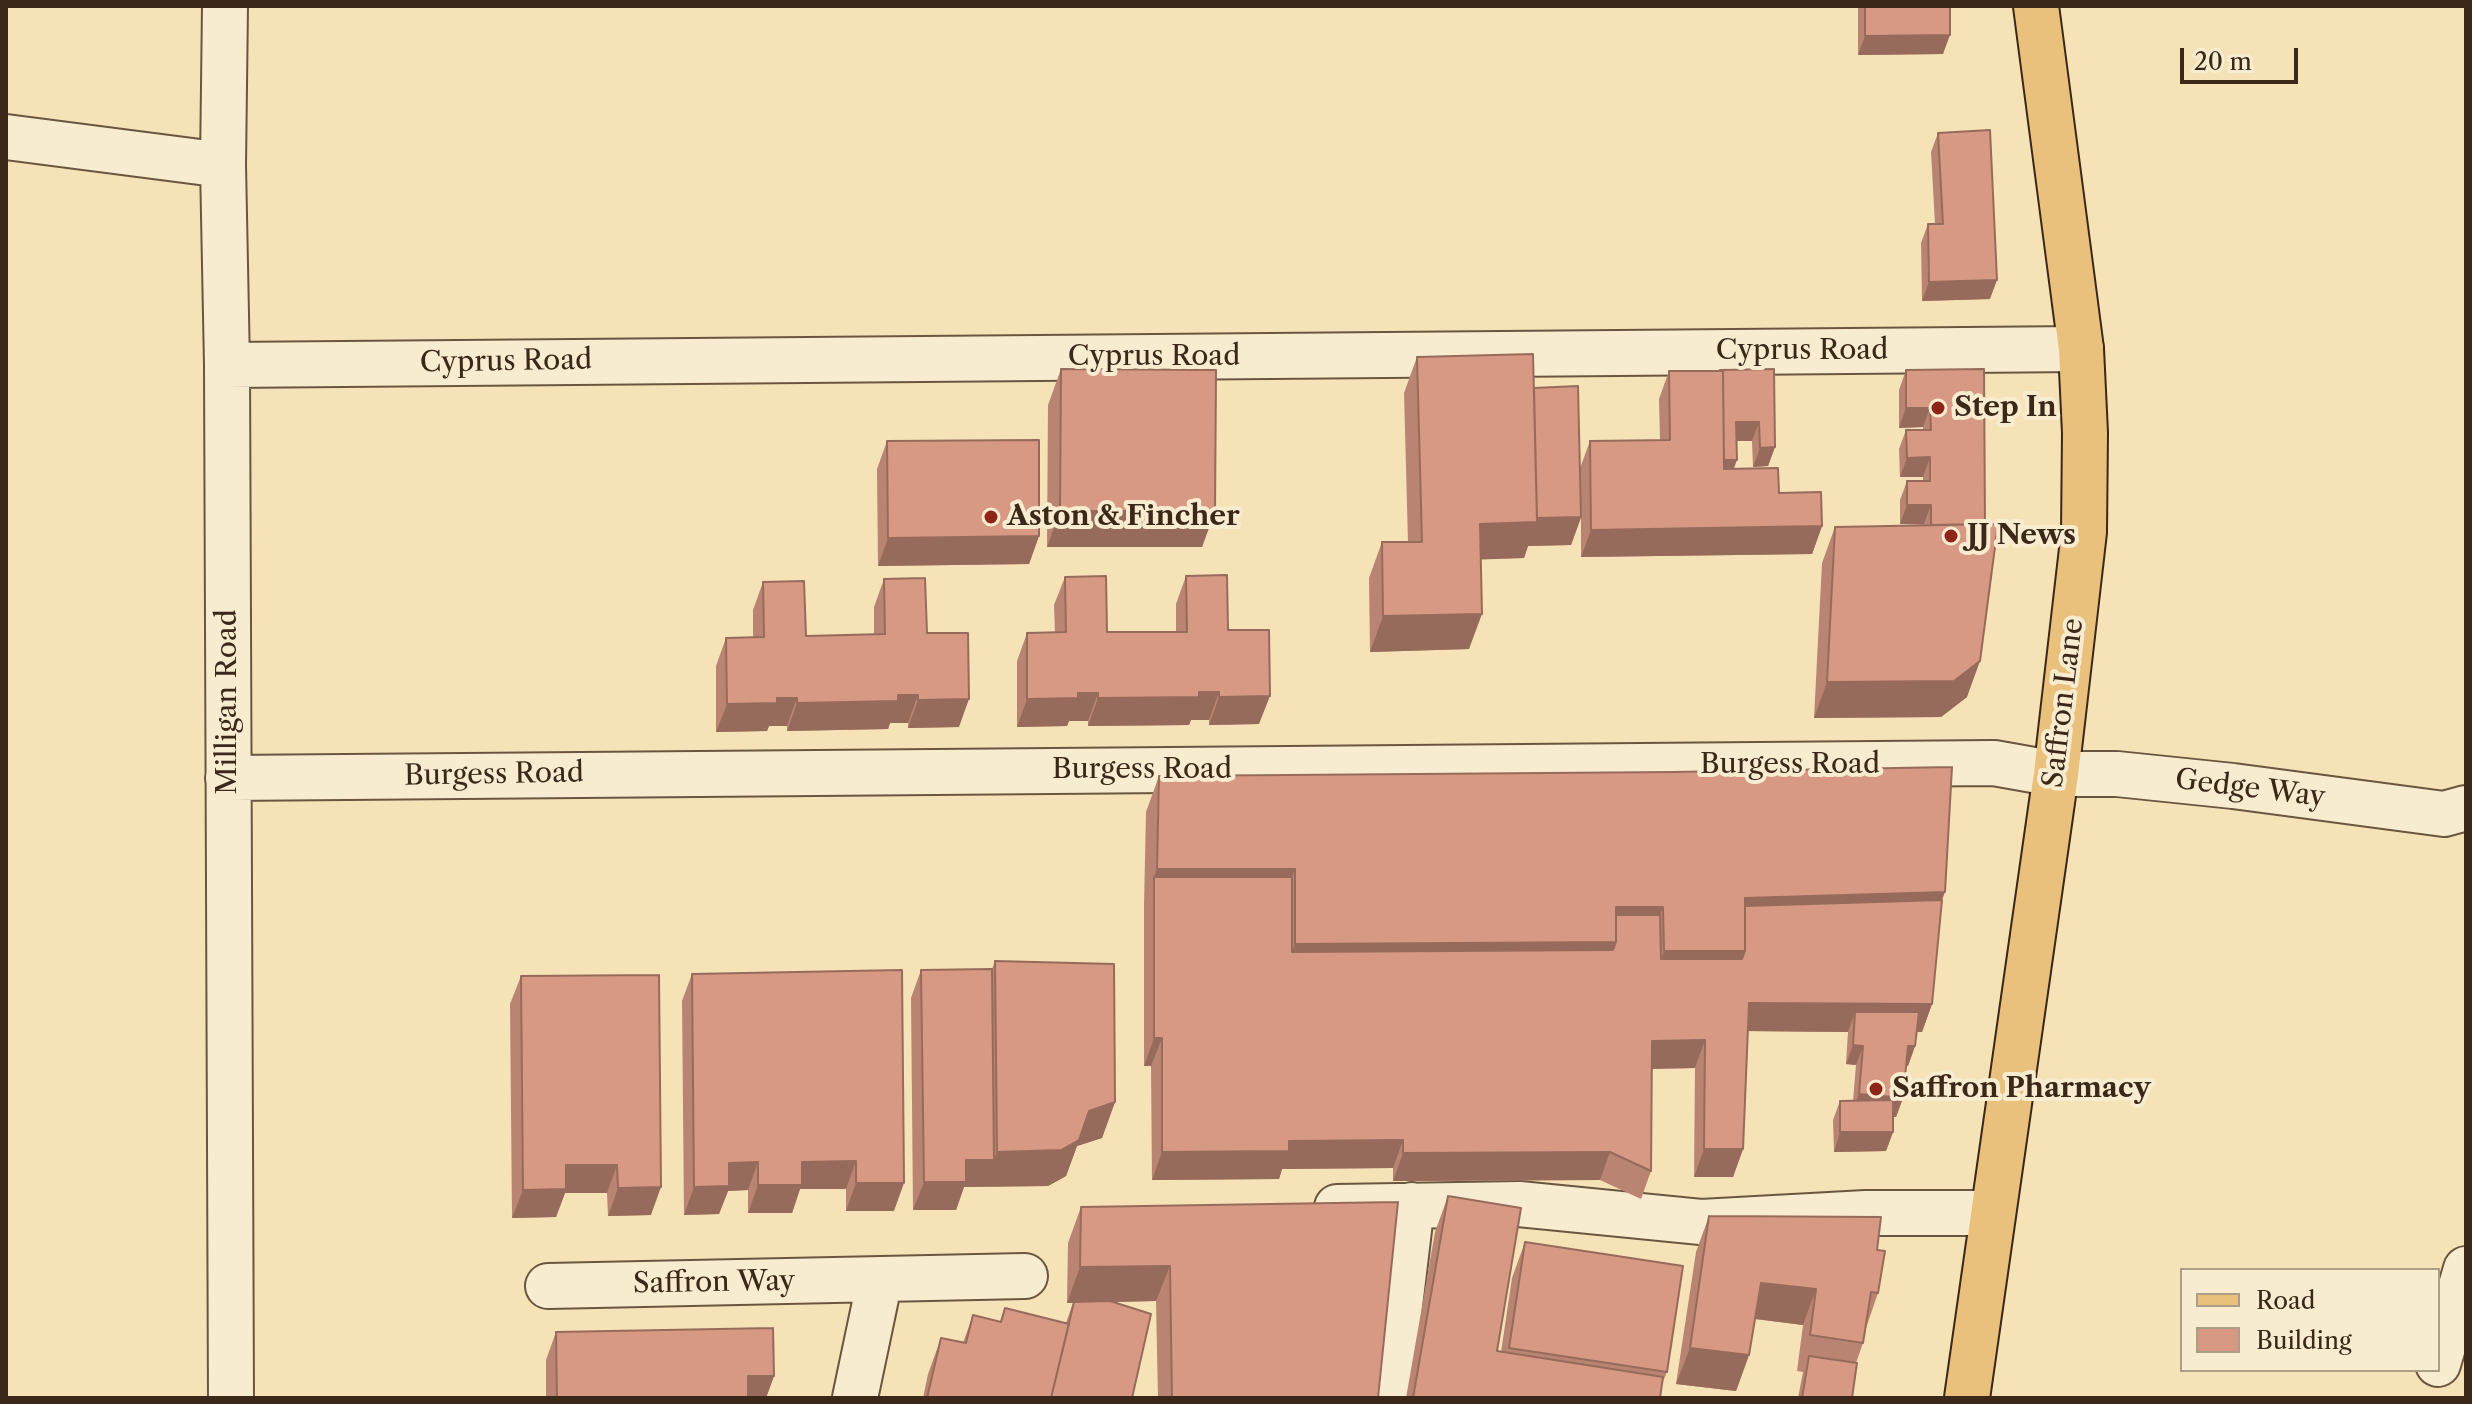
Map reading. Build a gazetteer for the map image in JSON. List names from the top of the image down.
{
  "streets": {
    "main road": ["Saffron Lane"],
    "street": [
      "Cyprus Road",
      "Milligan Road",
      "Burgess Road",
      "Gedge Way",
      "Saffron Way"
    ]
  },
  "crossings": [
    ["Cyprus Road", "Milligan Road"],
    ["Cyprus Road", "Saffron Lane"],
    ["Milligan Road", "Burgess Road"],
    ["Saffron Lane", "Burgess Road"],
    ["Saffron Lane", "Gedge Way"],
    ["Burgess Road", "Gedge Way"]
  ],
  "places": [
    "Step In",
    "Aston & Fincher",
    "JJ News",
    "Saffron Pharmacy"
  ],
  "legend": ["Road", "Building"],
  "scale_bar": "20 m"
}
